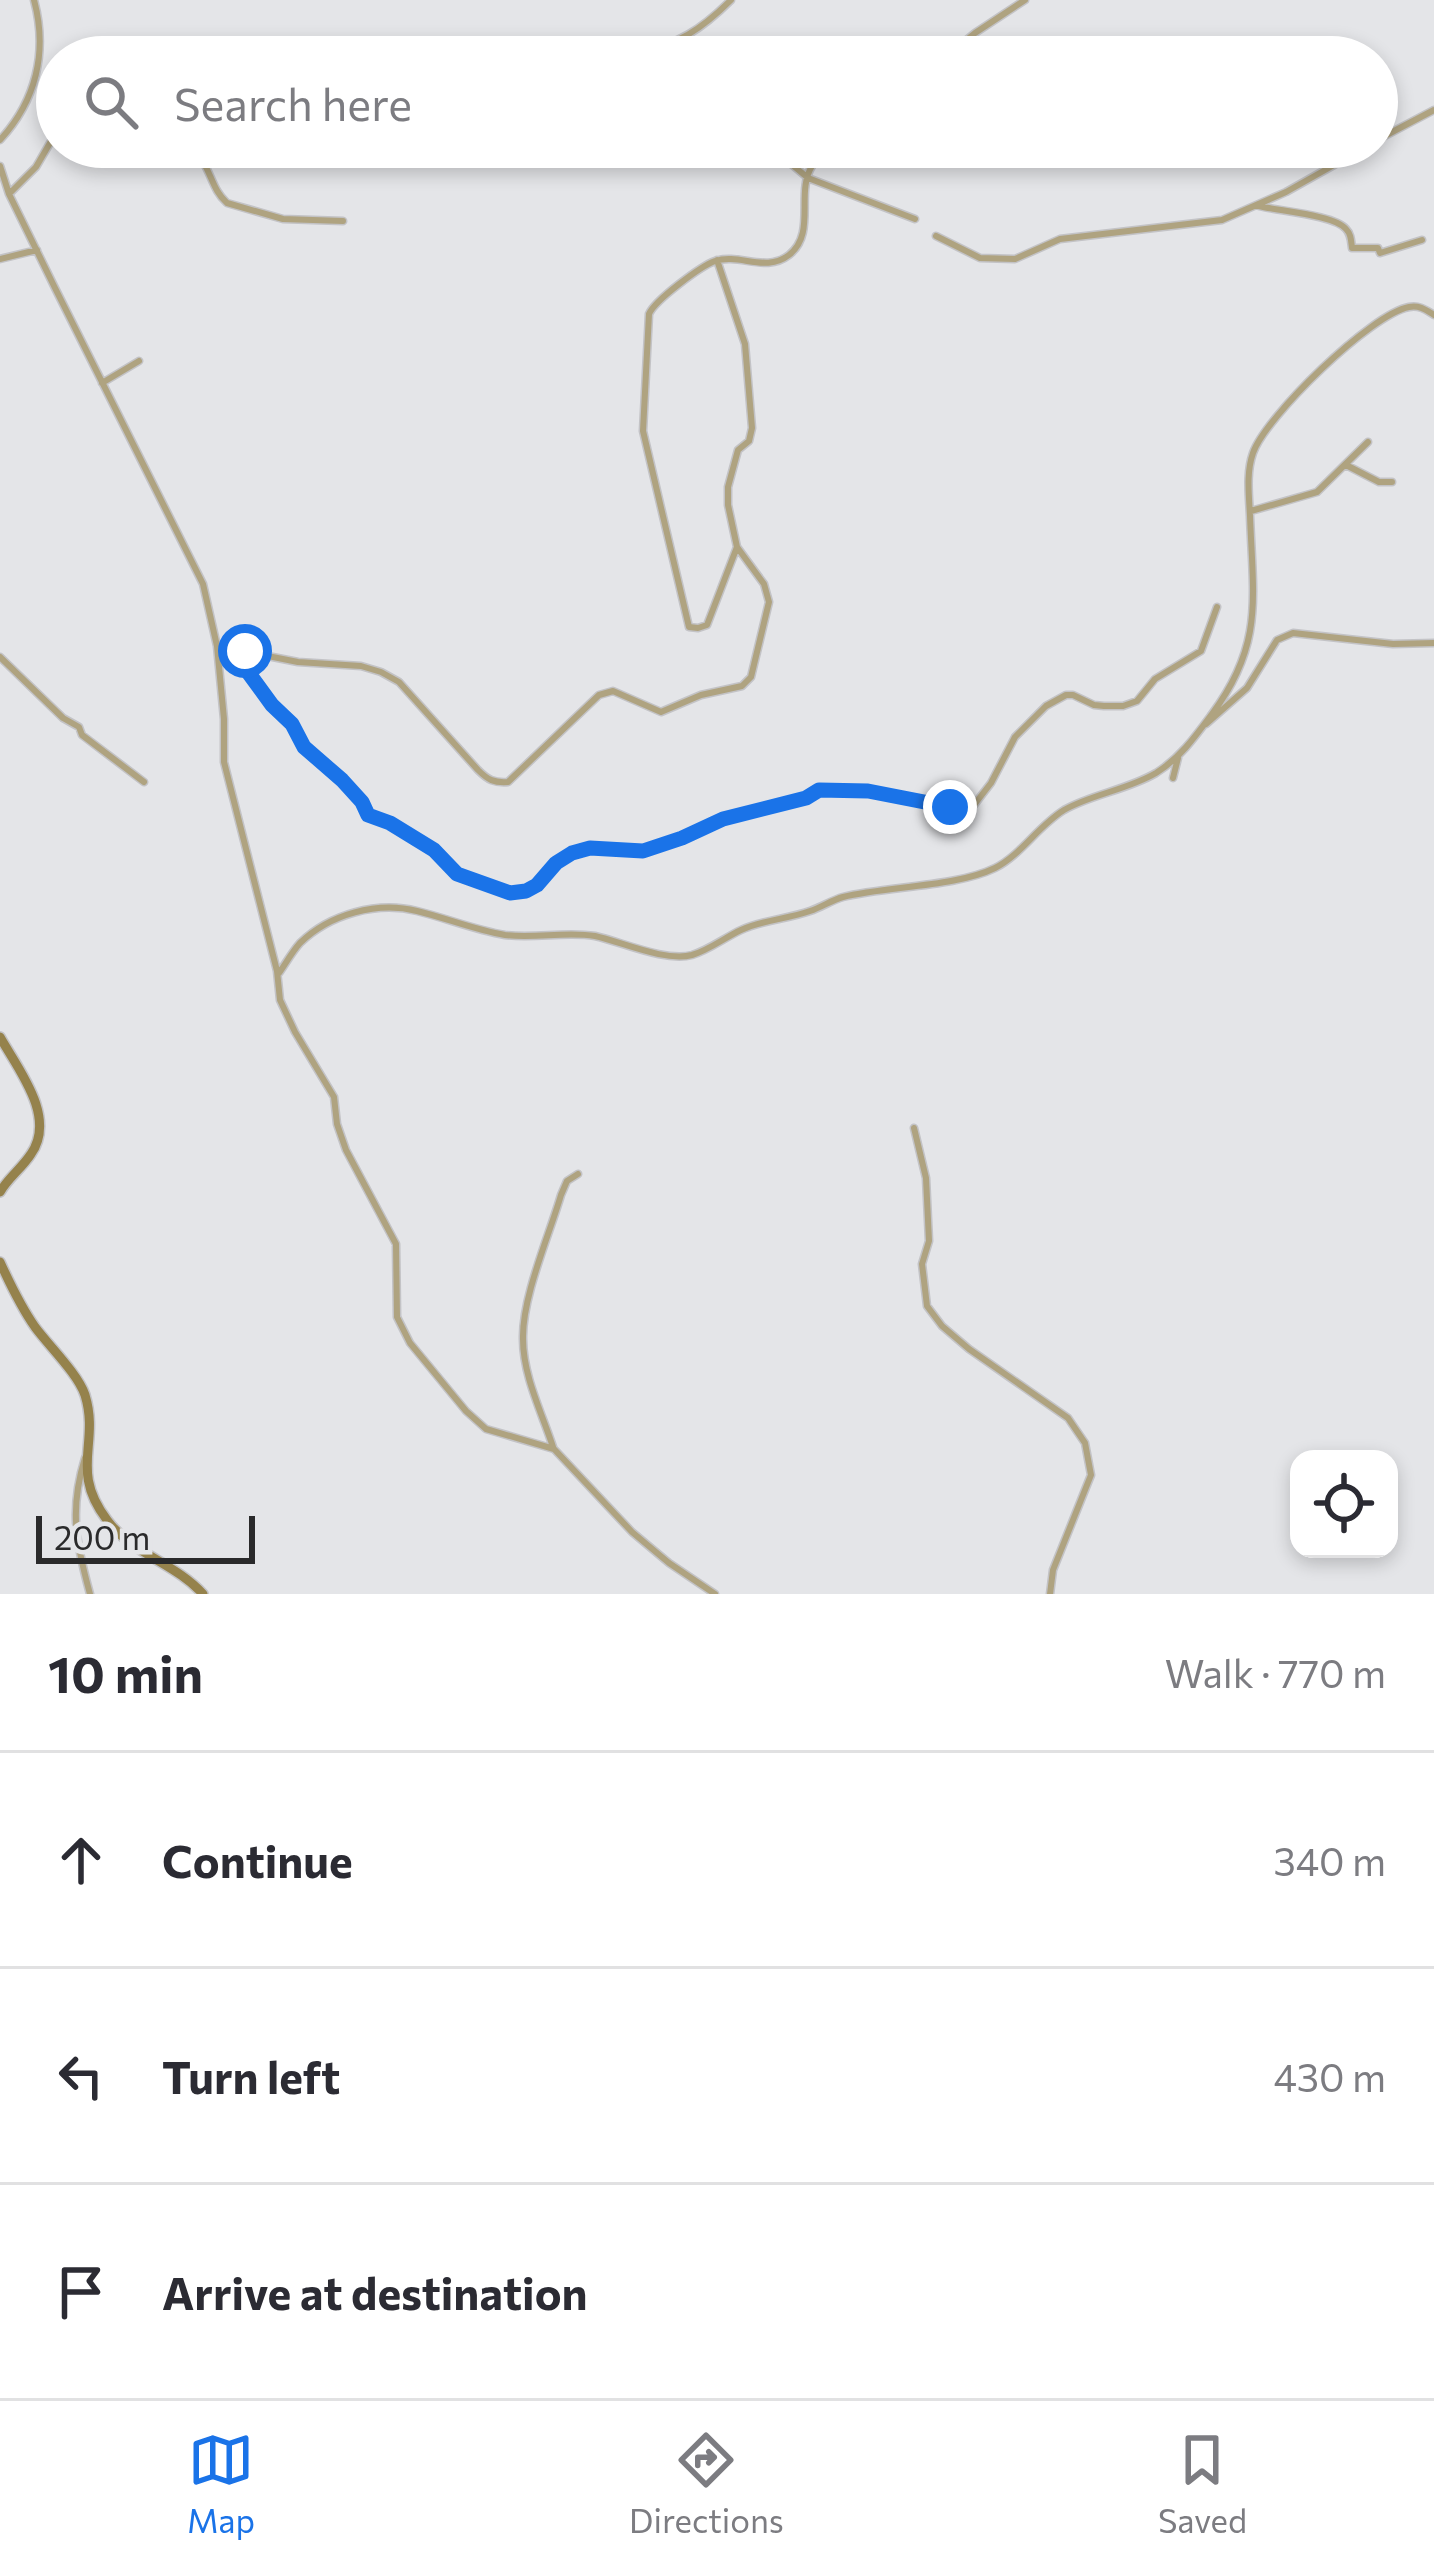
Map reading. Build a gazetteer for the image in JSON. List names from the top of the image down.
{
  "scale_bar": "200 m",
  "page": {
    "search": "Search here",
    "scale": "200 m",
    "heading": ["10 min", "Walk · 770 m"],
    "list": [
      ["Continue", "340 m"],
      ["Turn left", "430 m"],
      "Arrive at destination"
    ],
    "nav": ["Map", "Directions", "Saved"]
  }
}
